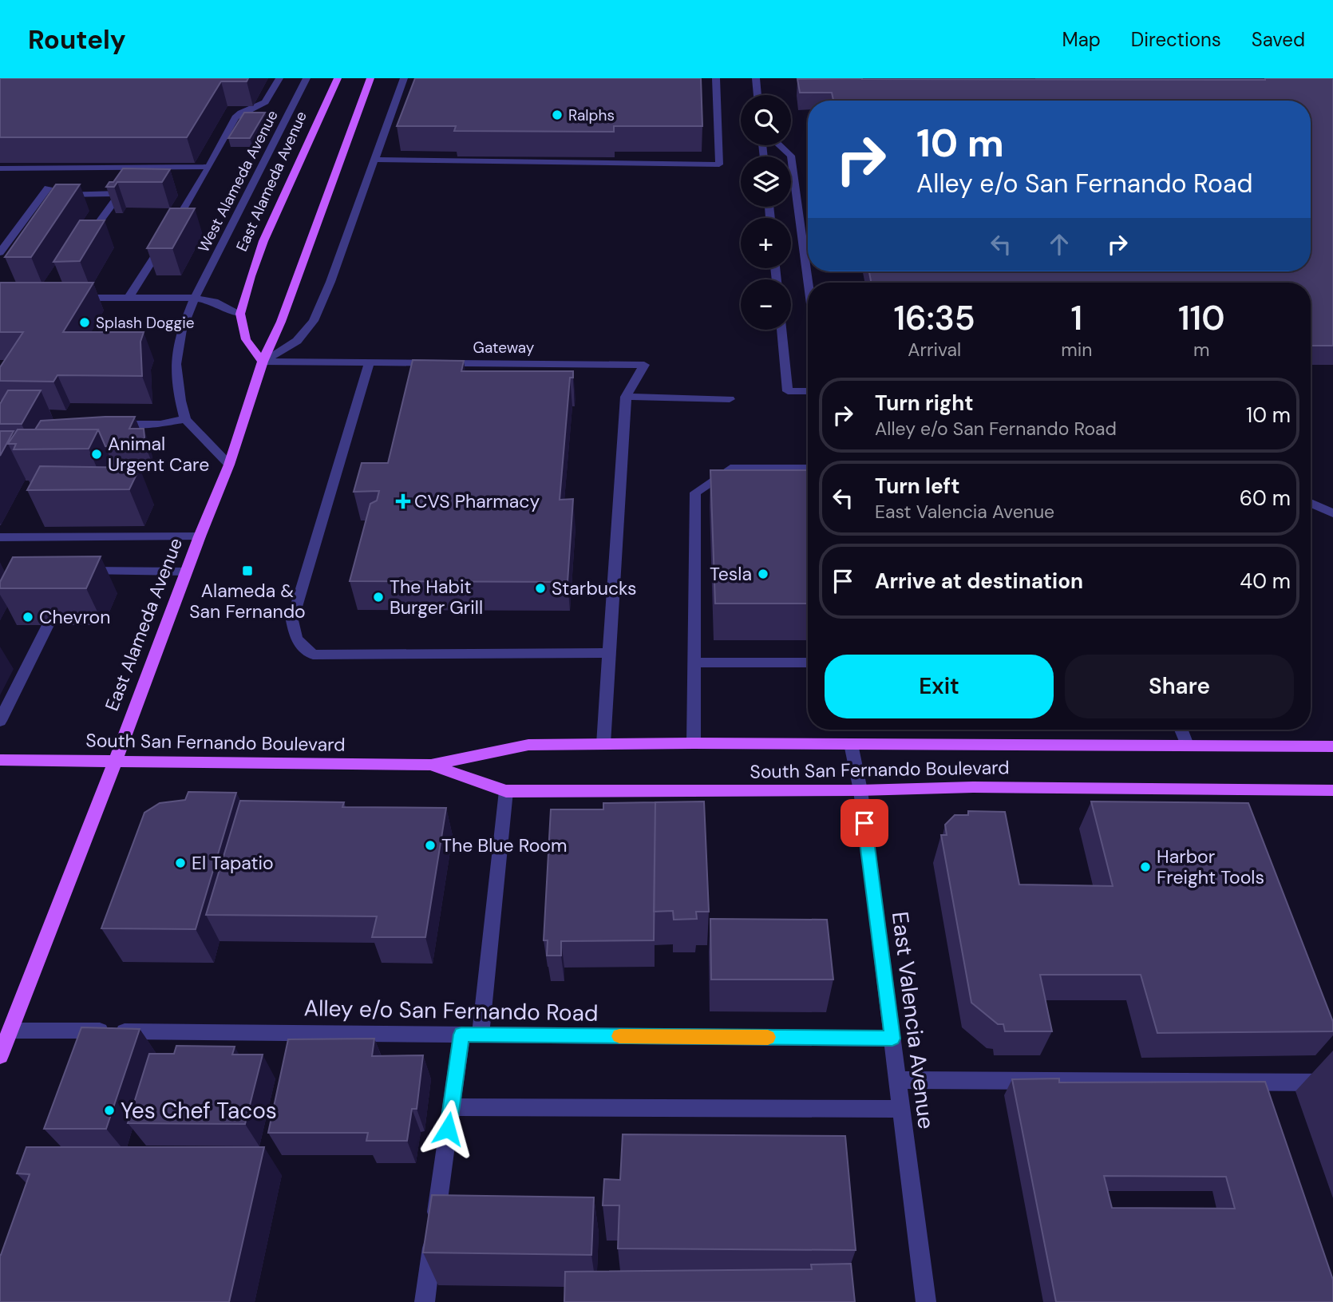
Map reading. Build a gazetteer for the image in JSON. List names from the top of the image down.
{
  "streets": {
    "main road": ["East Alameda Avenue", "South San Fernando Boulevard"],
    "street": [
      "West Alameda Avenue",
      "Gateway",
      "Alley e/o San Fernando Road",
      "East Valencia Avenue"
    ]
  },
  "crossings": [
    ["East Alameda Avenue", "Gateway"],
    ["East Alameda Avenue", "South San Fernando Boulevard"],
    ["East Alameda Avenue", "Alley e/o San Fernando Road"],
    ["South San Fernando Boulevard", "East Valencia Avenue"],
    ["Alley e/o San Fernando Road", "East Valencia Avenue"]
  ],
  "places": {
    "other": [
      "Ralphs",
      "Splash Doggie",
      "Animal Urgent Care",
      "Tesla",
      "Starbucks",
      "The Habit Burger Grill",
      "Chevron",
      "The Blue Room",
      "El Tapatio",
      "Harbor Freight Tools",
      "Yes Chef Tacos"
    ],
    "health": ["CVS Pharmacy"],
    "transit": ["Alameda & San Fernando"]
  },
  "page": {
    "header": "Routely",
    "nav": ["Map", "Directions", "Saved"],
    "map_buttons": ["+", "−"],
    "turn": ["10 m", "Alley e/o San Fernando Road"],
    "eta": [
      "16:35",
      "Arrival",
      "1",
      "min",
      "110",
      "m"
    ],
    "list": [
      {
        "name": "Turn right",
        "note": "Alley e/o San Fernando Road",
        "value": "10 m"
      },
      {
        "name": "Turn left",
        "note": "East Valencia Avenue",
        "value": "60 m"
      },
      {
        "name": "Arrive at destination",
        "value": "40 m"
      }
    ],
    "buttons": ["Exit", "Share"]
  }
}
